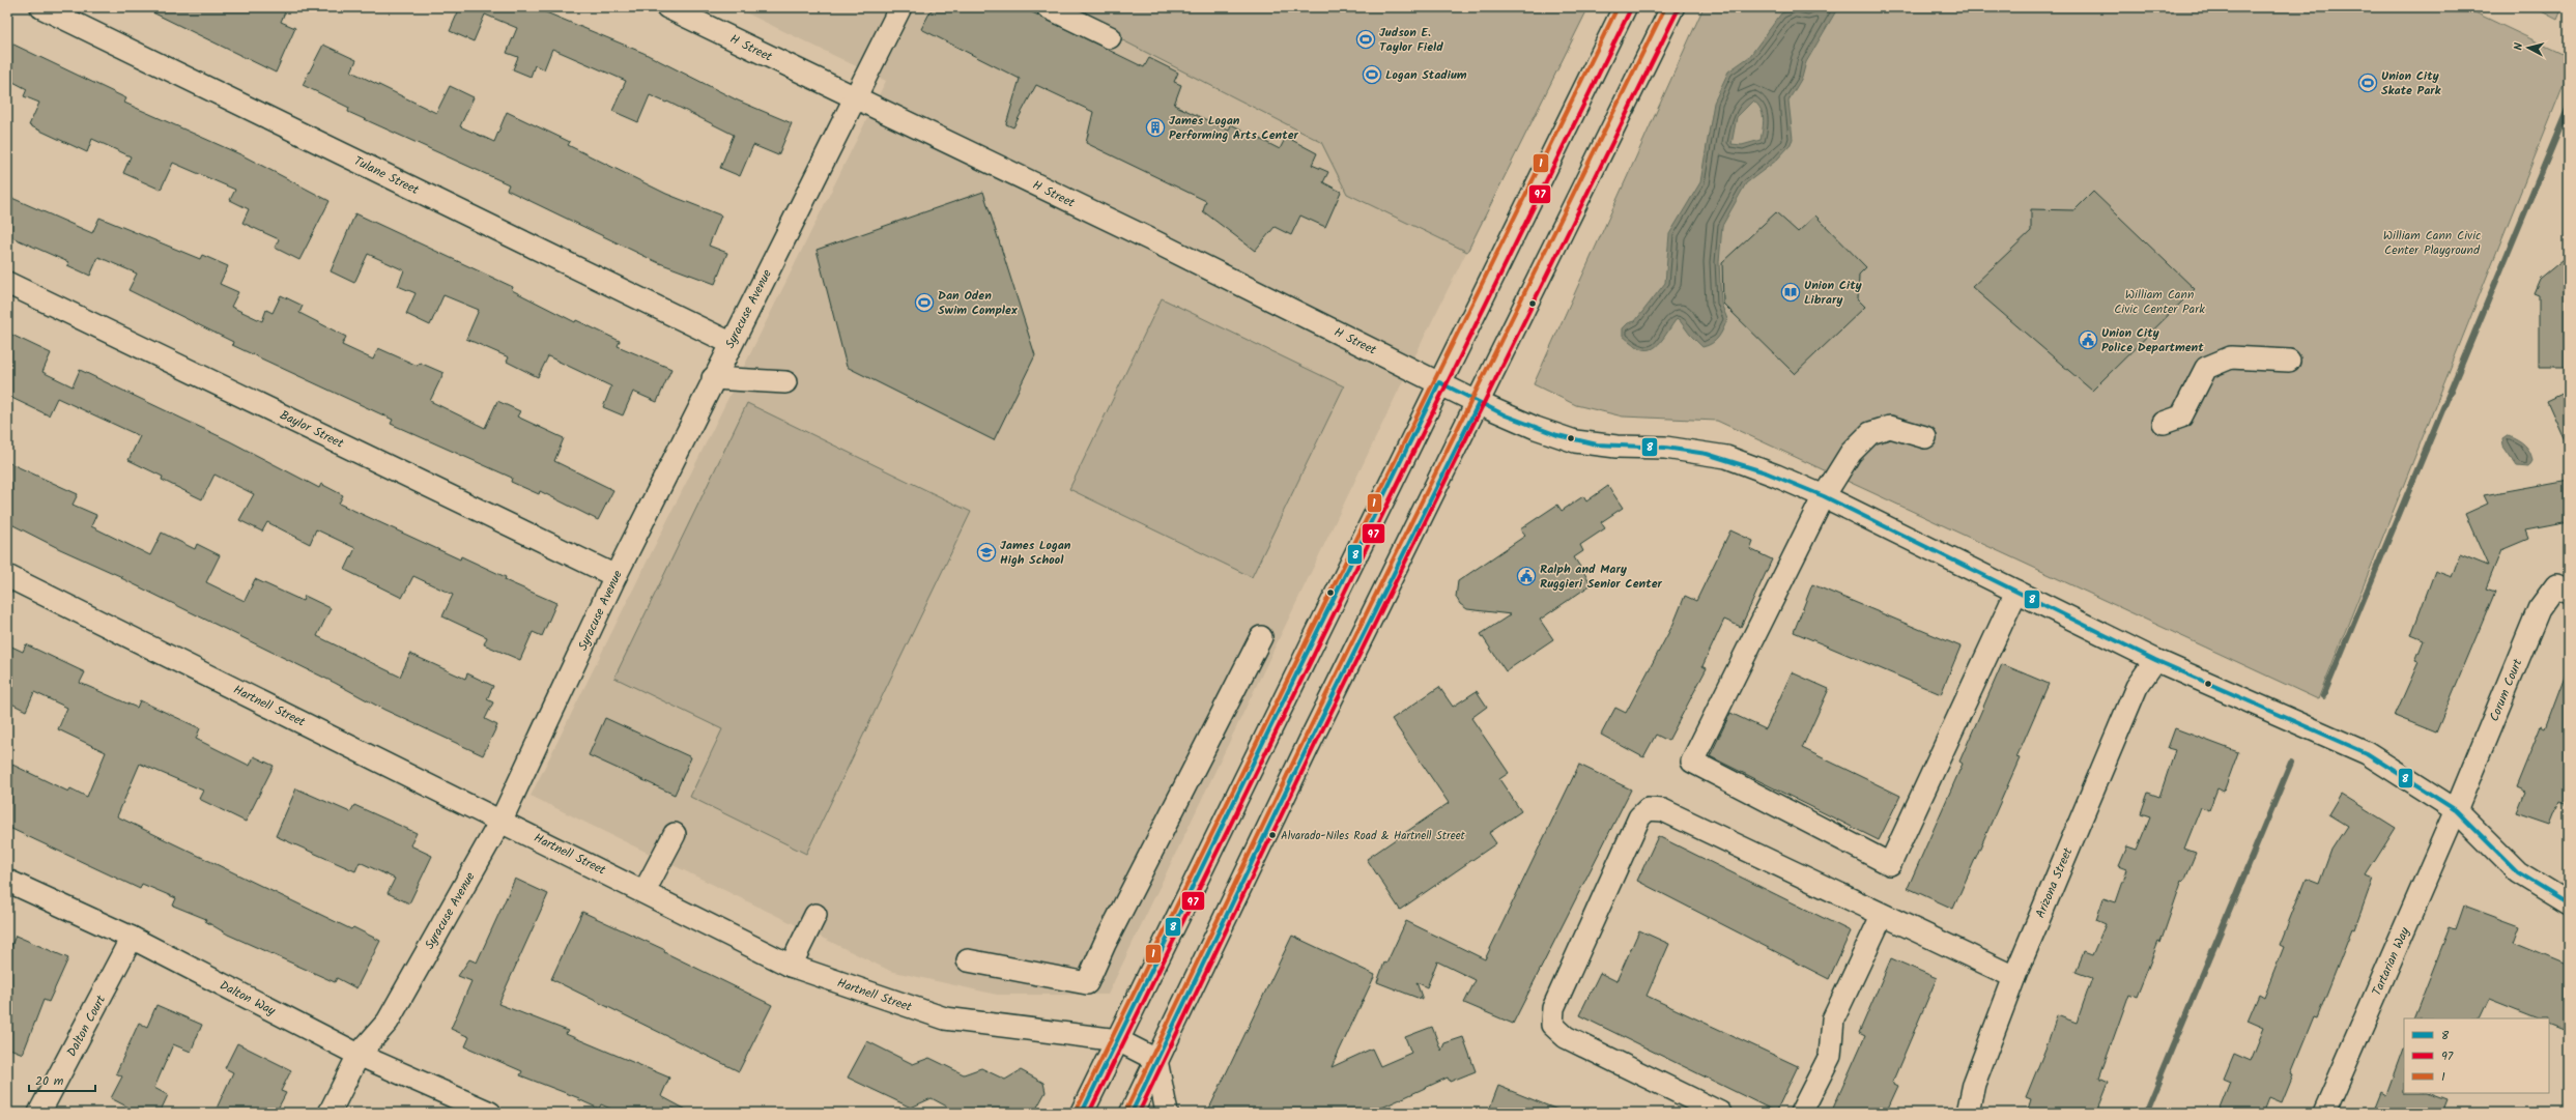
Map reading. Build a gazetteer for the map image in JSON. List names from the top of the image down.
{
  "streets": {
    "street": [
      "H Street",
      "Tulane Street",
      "Syracuse Avenue",
      "Baylor Street",
      "Corum Court",
      "Hartnell Street",
      "Arizona Street",
      "Tartarian Way",
      "Dalton Way",
      "Dalton Court"
    ]
  },
  "crossings": [
    ["H Street", "Syracuse Avenue"],
    ["H Street", "Corum Court"],
    ["H Street", "Arizona Street"],
    ["H Street", "Tartarian Way"],
    ["Tulane Street", "Syracuse Avenue"],
    ["Syracuse Avenue", "Baylor Street"],
    ["Syracuse Avenue", "Hartnell Street"],
    ["Syracuse Avenue", "Dalton Way"],
    ["Corum Court", "Tartarian Way"],
    ["Dalton Way", "Dalton Court"]
  ],
  "parks": ["William Cann Civic Center Playground", "William Cann Civic Center Park"],
  "places": {
    "sports": [
      "Judson E. Taylor Field",
      "Logan Stadium",
      "Union City Skate Park",
      "Dan Oden Swim Complex"
    ],
    "building": ["James Logan Performing Arts Center"],
    "library": ["Union City Library"],
    "public building": ["Union City Police Department", "Ralph and Mary Ruggieri Senior Center"],
    "school or university": ["James Logan High School"],
    "other": ["Alvarado-Niles Road & Hartnell Street"]
  },
  "lines": ["transit line 1", "transit line 97", "transit line 8"],
  "legend": ["8", "97", "1"],
  "scale_bar": "20 m",
  "north": "left"
}
